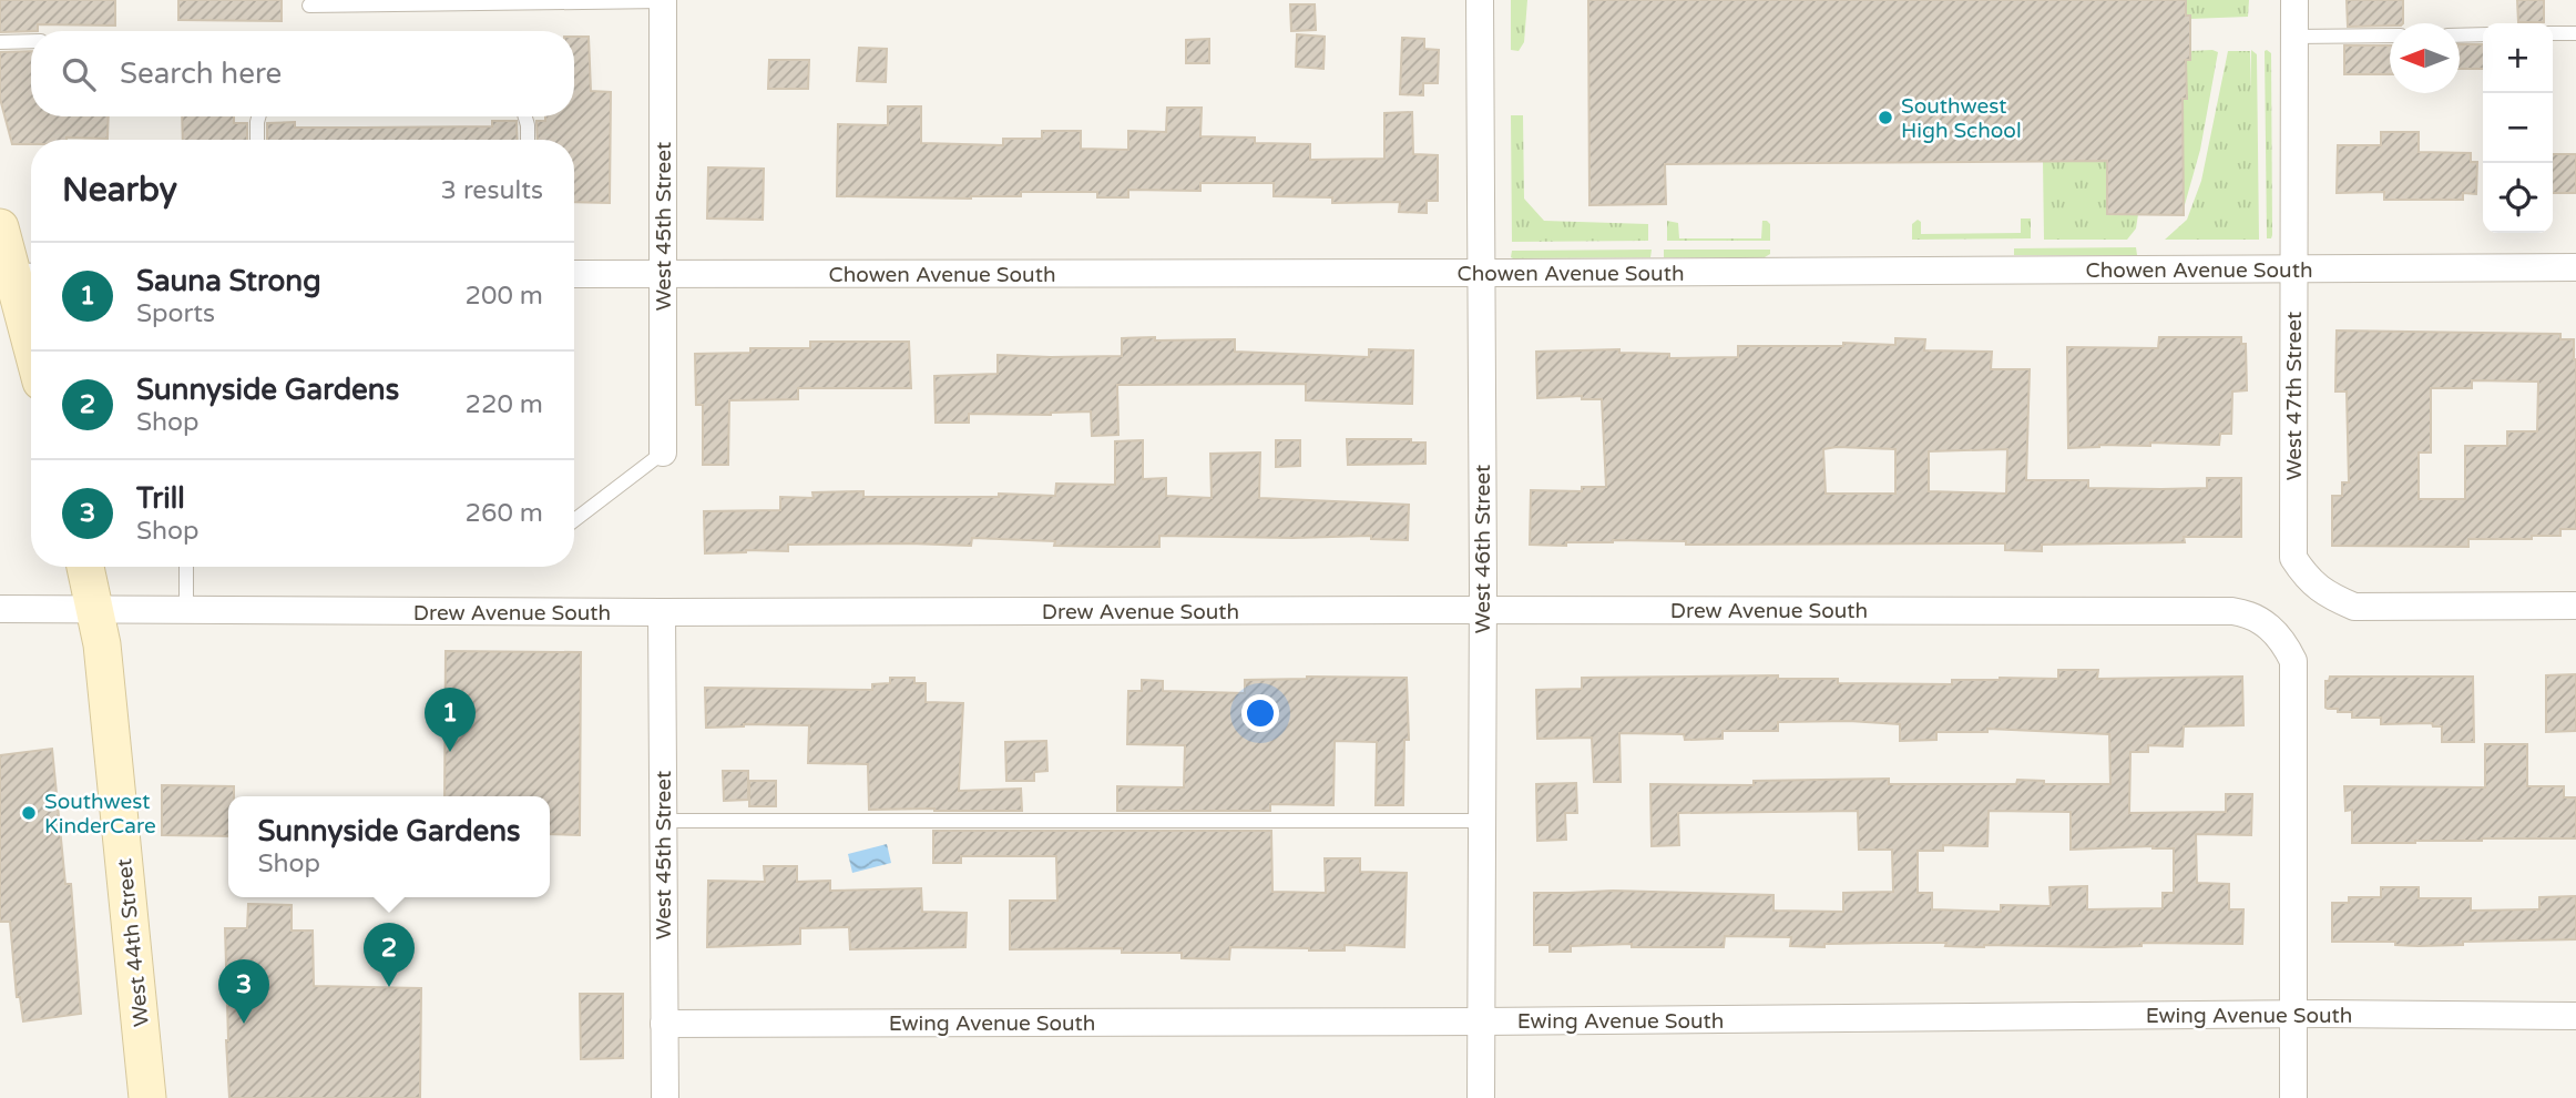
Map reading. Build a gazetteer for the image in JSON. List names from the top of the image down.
{
  "streets": {
    "street": [
      "West 45th Street",
      "Chowen Avenue South",
      "West 47th Street",
      "West 46th Street",
      "Drew Avenue South",
      "West 44th Street",
      "Ewing Avenue South"
    ]
  },
  "crossings": [
    ["West 45th Street", "Chowen Avenue South"],
    ["West 45th Street", "Drew Avenue South"],
    ["West 45th Street", "Ewing Avenue South"],
    ["Chowen Avenue South", "West 47th Street"],
    ["Chowen Avenue South", "West 46th Street"],
    ["West 46th Street", "Drew Avenue South"],
    ["West 46th Street", "Ewing Avenue South"],
    ["Drew Avenue South", "West 44th Street"],
    ["Drew Avenue South", "Ewing Avenue South"]
  ],
  "places": ["Southwest High School", "Southwest KinderCare"],
  "north": "left",
  "page": {
    "map_buttons": ["+", "−"],
    "search": "Search here",
    "heading": ["Nearby", "3 results"],
    "list": [
      {
        "mark": "1",
        "name": "Sauna Strong",
        "note": "Sports",
        "value": "200 m"
      },
      {
        "mark": "2",
        "name": "Sunnyside Gardens",
        "note": "Shop",
        "value": "220 m"
      },
      {
        "mark": "3",
        "name": "Trill",
        "note": "Shop",
        "value": "260 m"
      }
    ],
    "pins": ["1", "2", "3"],
    "popup": ["Sunnyside Gardens", "Shop"]
  }
}
